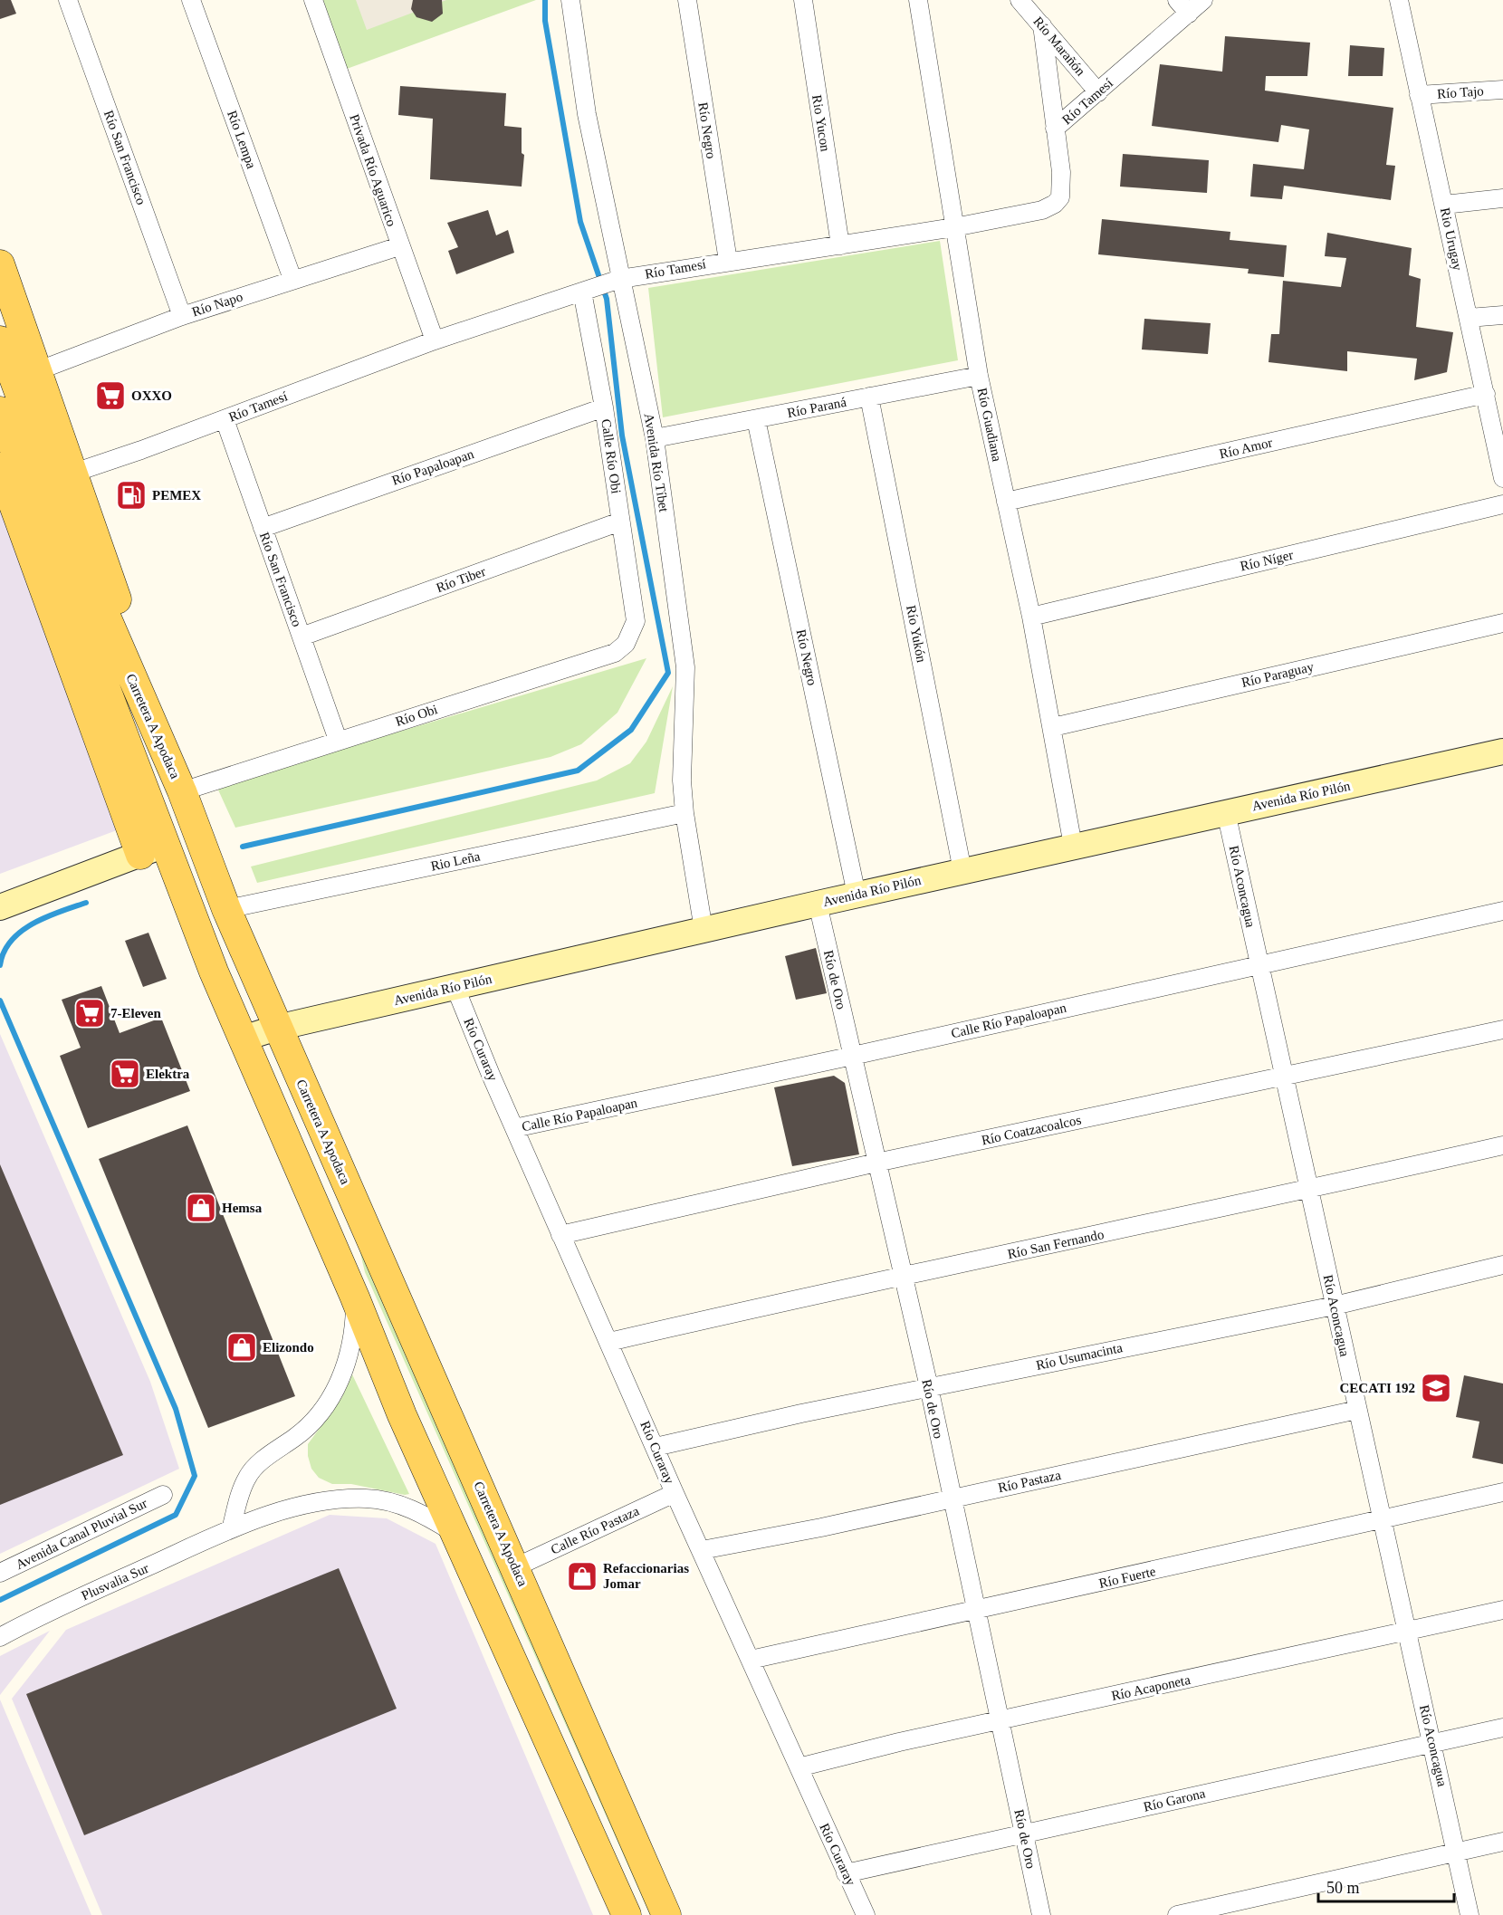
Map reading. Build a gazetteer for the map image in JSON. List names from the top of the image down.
{
  "streets": {
    "main road": ["Carretera A Apodaca", "Avenida Río Pilón"],
    "street": [
      "Río Marañón",
      "Río Tajo",
      "Río Tamesí",
      "Rio Yucon",
      "Río Negro",
      "Río Lempa",
      "Río San Francisco",
      "Privada Río Aguarico",
      "Rio Urugay",
      "Río Napo",
      "Río Paraná",
      "Río Guadiana",
      "Río Amor",
      "Calle Río Obi",
      "Avenida Río Tíbet",
      "Río Papaloapan",
      "Río Níger",
      "Río Tiber",
      "Río Yukón",
      "Río Paraguay",
      "Río Obi",
      "Rio Leña",
      "Río Aconcagua",
      "Río de Oro",
      "Calle Río Papaloapan",
      "Río Curaray",
      "Río Coatzacoalcos",
      "Río San Fernando",
      "Río Usumacinta",
      "Río Pastaza",
      "Calle Río Pastaza",
      "Avenida Canal Pluvial Sur",
      "Río Fuerte",
      "Plusvalia Sur",
      "Río Acaponeta",
      "Río Garona"
    ]
  },
  "crossings": [
    ["Río Marañón", "Río Tamesí"],
    ["Río Tajo", "Rio Urugay"],
    ["Río Tamesí", "Rio Yucon"],
    ["Río Tamesí", "Río Negro"],
    ["Río Tamesí", "Río San Francisco"],
    ["Río Tamesí", "Privada Río Aguarico"],
    ["Río Tamesí", "Río Guadiana"],
    ["Río Tamesí", "Calle Río Obi"],
    ["Río Tamesí", "Avenida Río Tíbet"],
    ["Río Tamesí", "Carretera A Apodaca"],
    ["Río Negro", "Río Paraná"],
    ["Río Negro", "Avenida Río Pilón"],
    ["Río Lempa", "Río Napo"],
    ["Río San Francisco", "Río Napo"],
    ["Río San Francisco", "Río Papaloapan"],
    ["Río San Francisco", "Río Tiber"],
    ["Río San Francisco", "Río Obi"],
    ["Privada Río Aguarico", "Río Napo"],
    ["Rio Urugay", "Río Amor"],
    ["Río Paraná", "Río Guadiana"],
    ["Río Paraná", "Avenida Río Tíbet"],
    ["Río Paraná", "Río Yukón"],
    ["Río Guadiana", "Río Amor"],
    ["Río Guadiana", "Río Níger"],
    ["Río Guadiana", "Río Paraguay"],
    ["Río Guadiana", "Avenida Río Pilón"],
    ["Calle Río Obi", "Río Papaloapan"],
    ["Calle Río Obi", "Río Tiber"],
    ["Calle Río Obi", "Río Obi"],
    ["Avenida Río Tíbet", "Avenida Río Pilón"],
    ["Avenida Río Tíbet", "Rio Leña"],
    ["Río Yukón", "Avenida Río Pilón"],
    ["Río Obi", "Carretera A Apodaca"],
    ["Carretera A Apodaca", "Avenida Río Pilón"],
    ["Carretera A Apodaca", "Rio Leña"],
    ["Carretera A Apodaca", "Calle Río Pastaza"],
    ["Avenida Río Pilón", "Río Aconcagua"],
    ["Avenida Río Pilón", "Río de Oro"],
    ["Avenida Río Pilón", "Río Curaray"],
    ["Río Aconcagua", "Calle Río Papaloapan"],
    ["Río Aconcagua", "Río Coatzacoalcos"],
    ["Río Aconcagua", "Río San Fernando"],
    ["Río Aconcagua", "Río Usumacinta"],
    ["Río Aconcagua", "Río Pastaza"],
    ["Río Aconcagua", "Río Fuerte"],
    ["Río Aconcagua", "Río Acaponeta"],
    ["Río Aconcagua", "Río Garona"],
    ["Río de Oro", "Calle Río Papaloapan"],
    ["Río de Oro", "Río Coatzacoalcos"],
    ["Río de Oro", "Río San Fernando"],
    ["Río de Oro", "Río Usumacinta"],
    ["Río de Oro", "Río Pastaza"],
    ["Río de Oro", "Río Fuerte"],
    ["Río de Oro", "Río Acaponeta"],
    ["Río de Oro", "Río Garona"],
    ["Calle Río Papaloapan", "Río Curaray"],
    ["Río Curaray", "Río Coatzacoalcos"],
    ["Río Curaray", "Río San Fernando"],
    ["Río Curaray", "Río Usumacinta"],
    ["Río Curaray", "Río Pastaza"],
    ["Río Curaray", "Calle Río Pastaza"],
    ["Río Curaray", "Río Fuerte"],
    ["Río Curaray", "Río Acaponeta"],
    ["Río Curaray", "Río Garona"]
  ],
  "places": {
    "supermarket": ["OXXO", "7-Eleven", "Elektra"],
    "fuel station": ["PEMEX"],
    "shop": ["Hemsa", "Elizondo", "Refaccionarias Jomar"],
    "school or university": ["CECATI 192"]
  },
  "scale_bar": "50 m"
}
